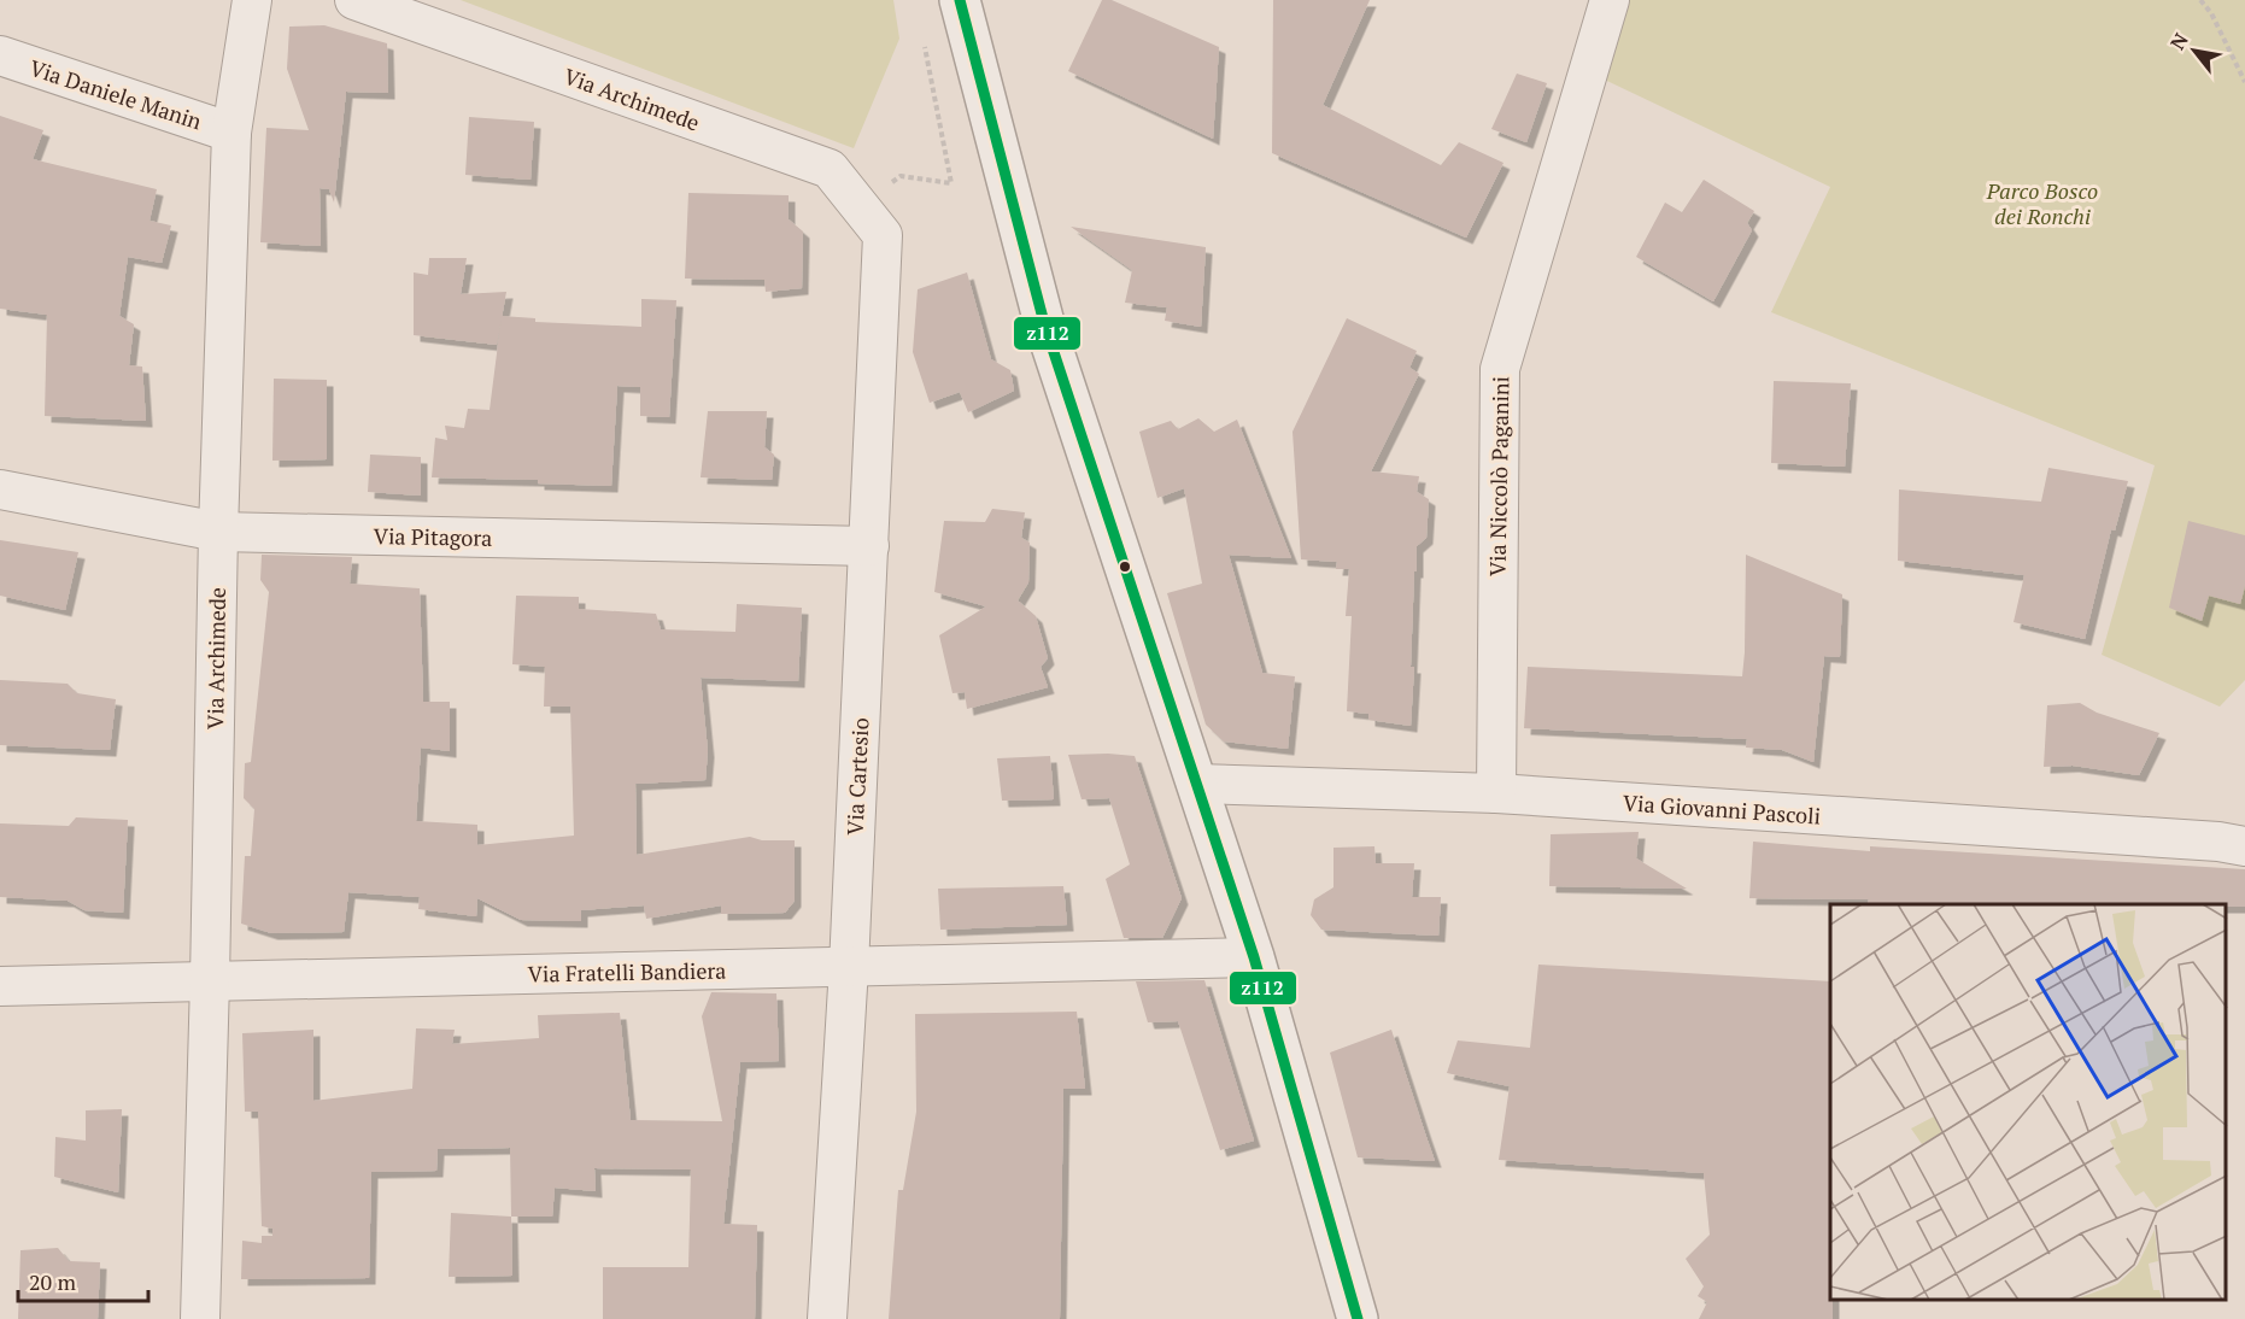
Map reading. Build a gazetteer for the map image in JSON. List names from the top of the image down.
{
  "streets": {
    "street": [
      "Via Daniele Manin",
      "Via Archimede",
      "Via Niccolò Paganini",
      "Via Pitagora",
      "Via Cartesio",
      "Via Giovanni Pascoli",
      "Via Fratelli Bandiera"
    ]
  },
  "crossings": [
    ["Via Daniele Manin", "Via Archimede"],
    ["Via Archimede", "Via Pitagora"],
    ["Via Archimede", "Via Cartesio"],
    ["Via Archimede", "Via Fratelli Bandiera"],
    ["Via Niccolò Paganini", "Via Giovanni Pascoli"],
    ["Via Pitagora", "Via Cartesio"],
    ["Via Cartesio", "Via Fratelli Bandiera"]
  ],
  "parks": ["Parco Bosco dei Ronchi"],
  "lines": ["transit line z112"],
  "scale_bar": "20 m",
  "north": "top left"
}
